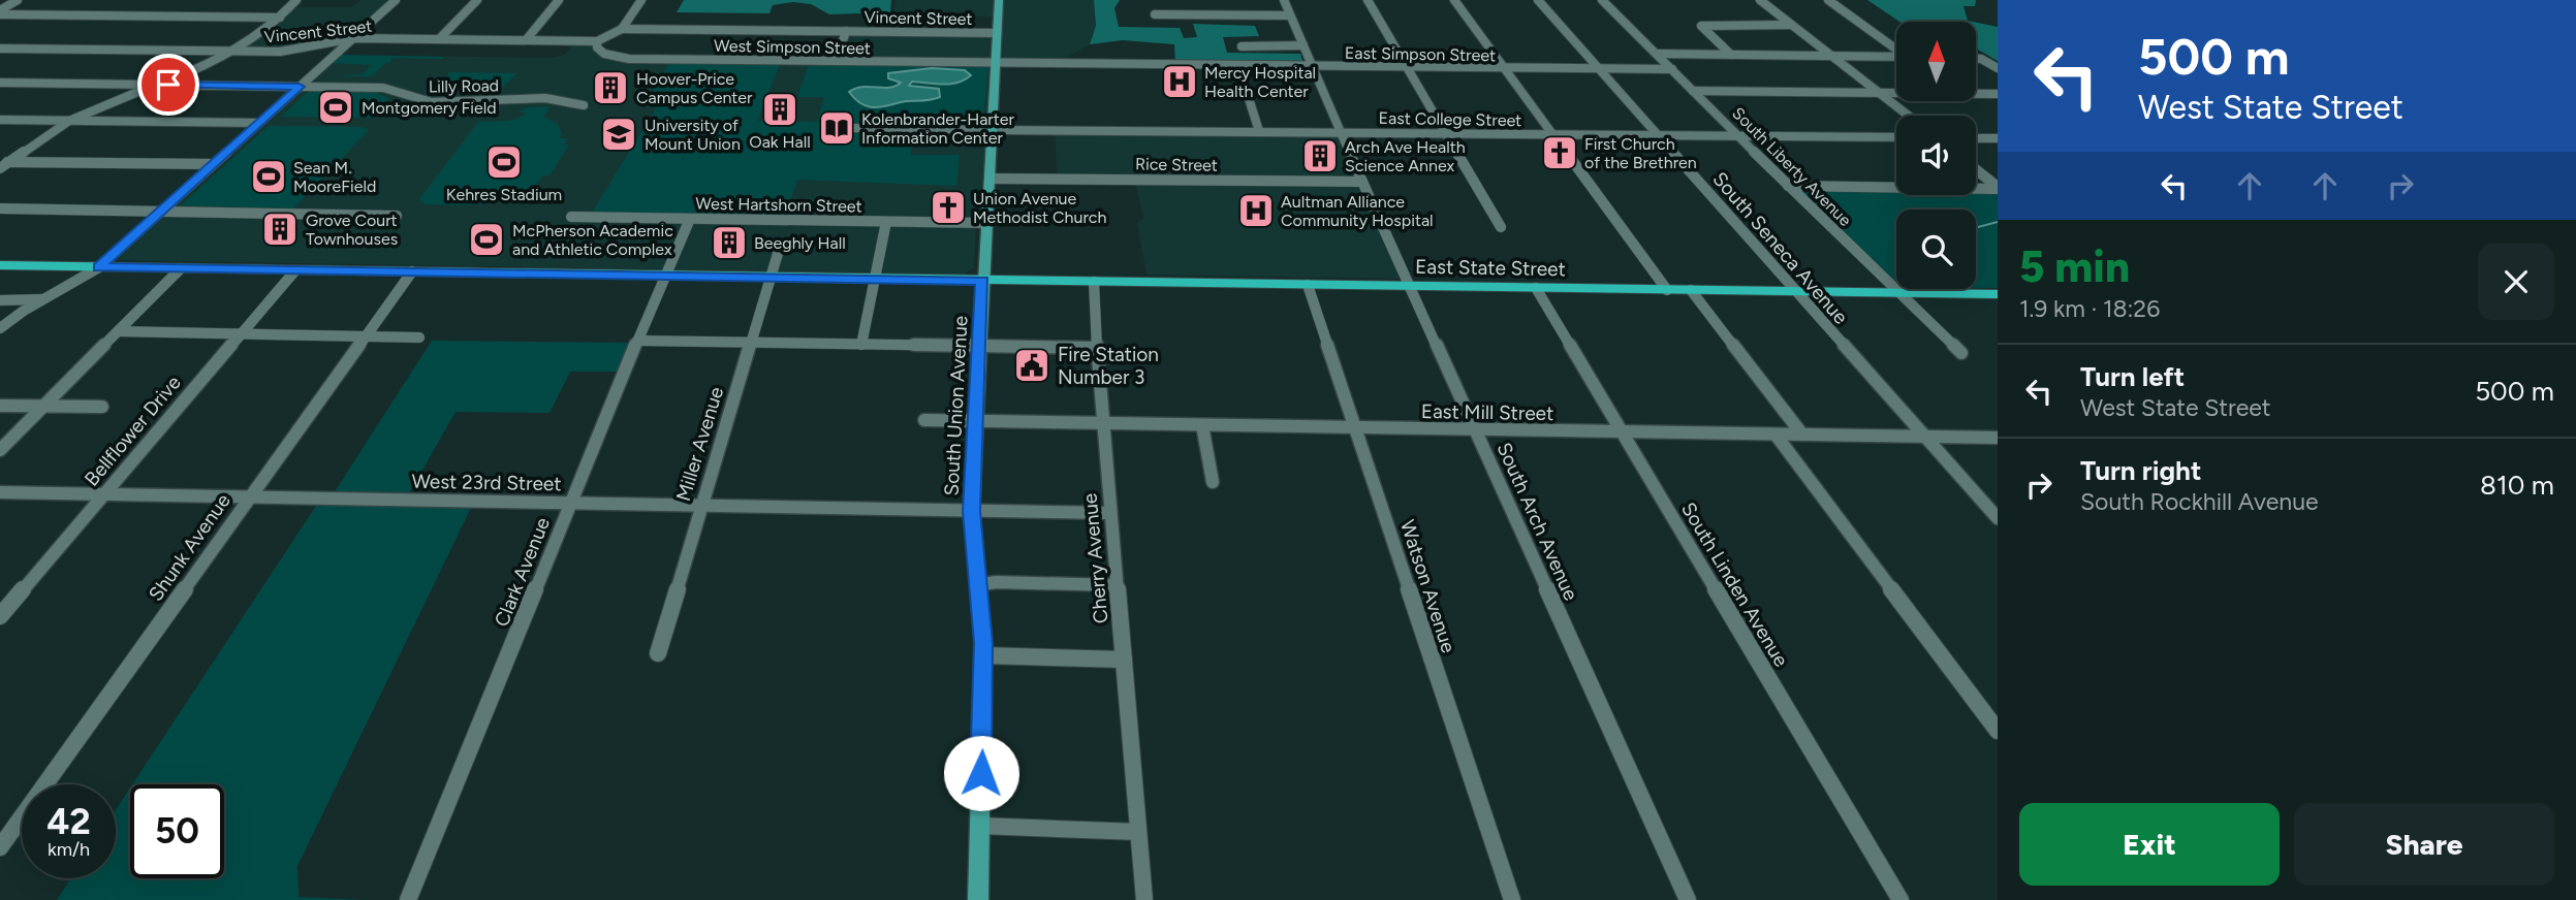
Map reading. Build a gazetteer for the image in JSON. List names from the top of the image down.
{
  "streets": {
    "highway": ["East State Street"],
    "main road": ["South Union Avenue"],
    "street": [
      "Vincent Street",
      "West Simpson Street",
      "East Simpson Street",
      "Lilly Road",
      "East College Street",
      "Rice Street",
      "South Liberty Avenue",
      "West Hartshorn Street",
      "South Seneca Avenue",
      "East Mill Street",
      "Bellflower Drive",
      "Miller Avenue",
      "West 23rd Street",
      "South Arch Avenue",
      "Shunk Avenue",
      "Cherry Avenue",
      "Clark Avenue",
      "South Linden Avenue",
      "Watson Avenue"
    ]
  },
  "crossings": [
    ["Vincent Street", "West Simpson Street"],
    ["Vincent Street", "South Union Avenue"],
    ["West Simpson Street", "East Simpson Street"],
    ["West Simpson Street", "South Union Avenue"],
    ["East Simpson Street", "South Liberty Avenue"],
    ["East Simpson Street", "South Seneca Avenue"],
    ["East Simpson Street", "South Union Avenue"],
    ["East Simpson Street", "South Arch Avenue"],
    ["East College Street", "South Liberty Avenue"],
    ["East College Street", "South Seneca Avenue"],
    ["East College Street", "South Union Avenue"],
    ["East College Street", "South Arch Avenue"],
    ["Rice Street", "South Union Avenue"],
    ["Rice Street", "South Arch Avenue"],
    ["South Liberty Avenue", "East State Street"],
    ["West Hartshorn Street", "South Union Avenue"],
    ["West Hartshorn Street", "Clark Avenue"],
    ["South Seneca Avenue", "East State Street"],
    ["South Seneca Avenue", "East Mill Street"],
    ["East State Street", "South Union Avenue"],
    ["East State Street", "Bellflower Drive"],
    ["East State Street", "Miller Avenue"],
    ["East State Street", "South Arch Avenue"],
    ["East State Street", "Shunk Avenue"],
    ["East State Street", "Cherry Avenue"],
    ["East State Street", "Clark Avenue"],
    ["East State Street", "South Linden Avenue"],
    ["East State Street", "Watson Avenue"],
    ["South Union Avenue", "East Mill Street"],
    ["South Union Avenue", "West 23rd Street"],
    ["East Mill Street", "South Arch Avenue"],
    ["East Mill Street", "Cherry Avenue"],
    ["East Mill Street", "South Linden Avenue"],
    ["East Mill Street", "Watson Avenue"],
    ["Bellflower Drive", "West 23rd Street"],
    ["Miller Avenue", "West 23rd Street"],
    ["West 23rd Street", "Shunk Avenue"],
    ["West 23rd Street", "Cherry Avenue"],
    ["West 23rd Street", "Clark Avenue"]
  ],
  "places": {
    "hospital": ["Mercy Hospital Health Center", "Aultman Alliance Community Hospital"],
    "building": [
      "Hoover-Price Campus Center",
      "Oak Hall",
      "Arch Ave Health Science Annex",
      "Grove Court Townhouses",
      "Beeghly Hall"
    ],
    "sports": [
      "Montgomery Field",
      "Kehres Stadium",
      "Sean M. MooreField",
      "McPherson Academic and Athletic Complex"
    ],
    "library": ["Kolenbrander-Harter Information Center"],
    "school or university": ["University of Mount Union"],
    "church": ["First Church of the Brethren", "Union Avenue Methodist Church"],
    "public building": ["Fire Station Number 3"]
  },
  "north": "top",
  "page": {
    "turn": ["500 m", "West State Street"],
    "heading": ["5 min", "1.9 km · 18:26"],
    "list": [
      {
        "name": "Turn left",
        "note": "West State Street",
        "value": "500 m"
      },
      {
        "name": "Turn right",
        "note": "South Rockhill Avenue",
        "value": "810 m"
      }
    ],
    "speed": "42 km/h",
    "limit": "50",
    "buttons": ["Exit", "Share"]
  }
}
